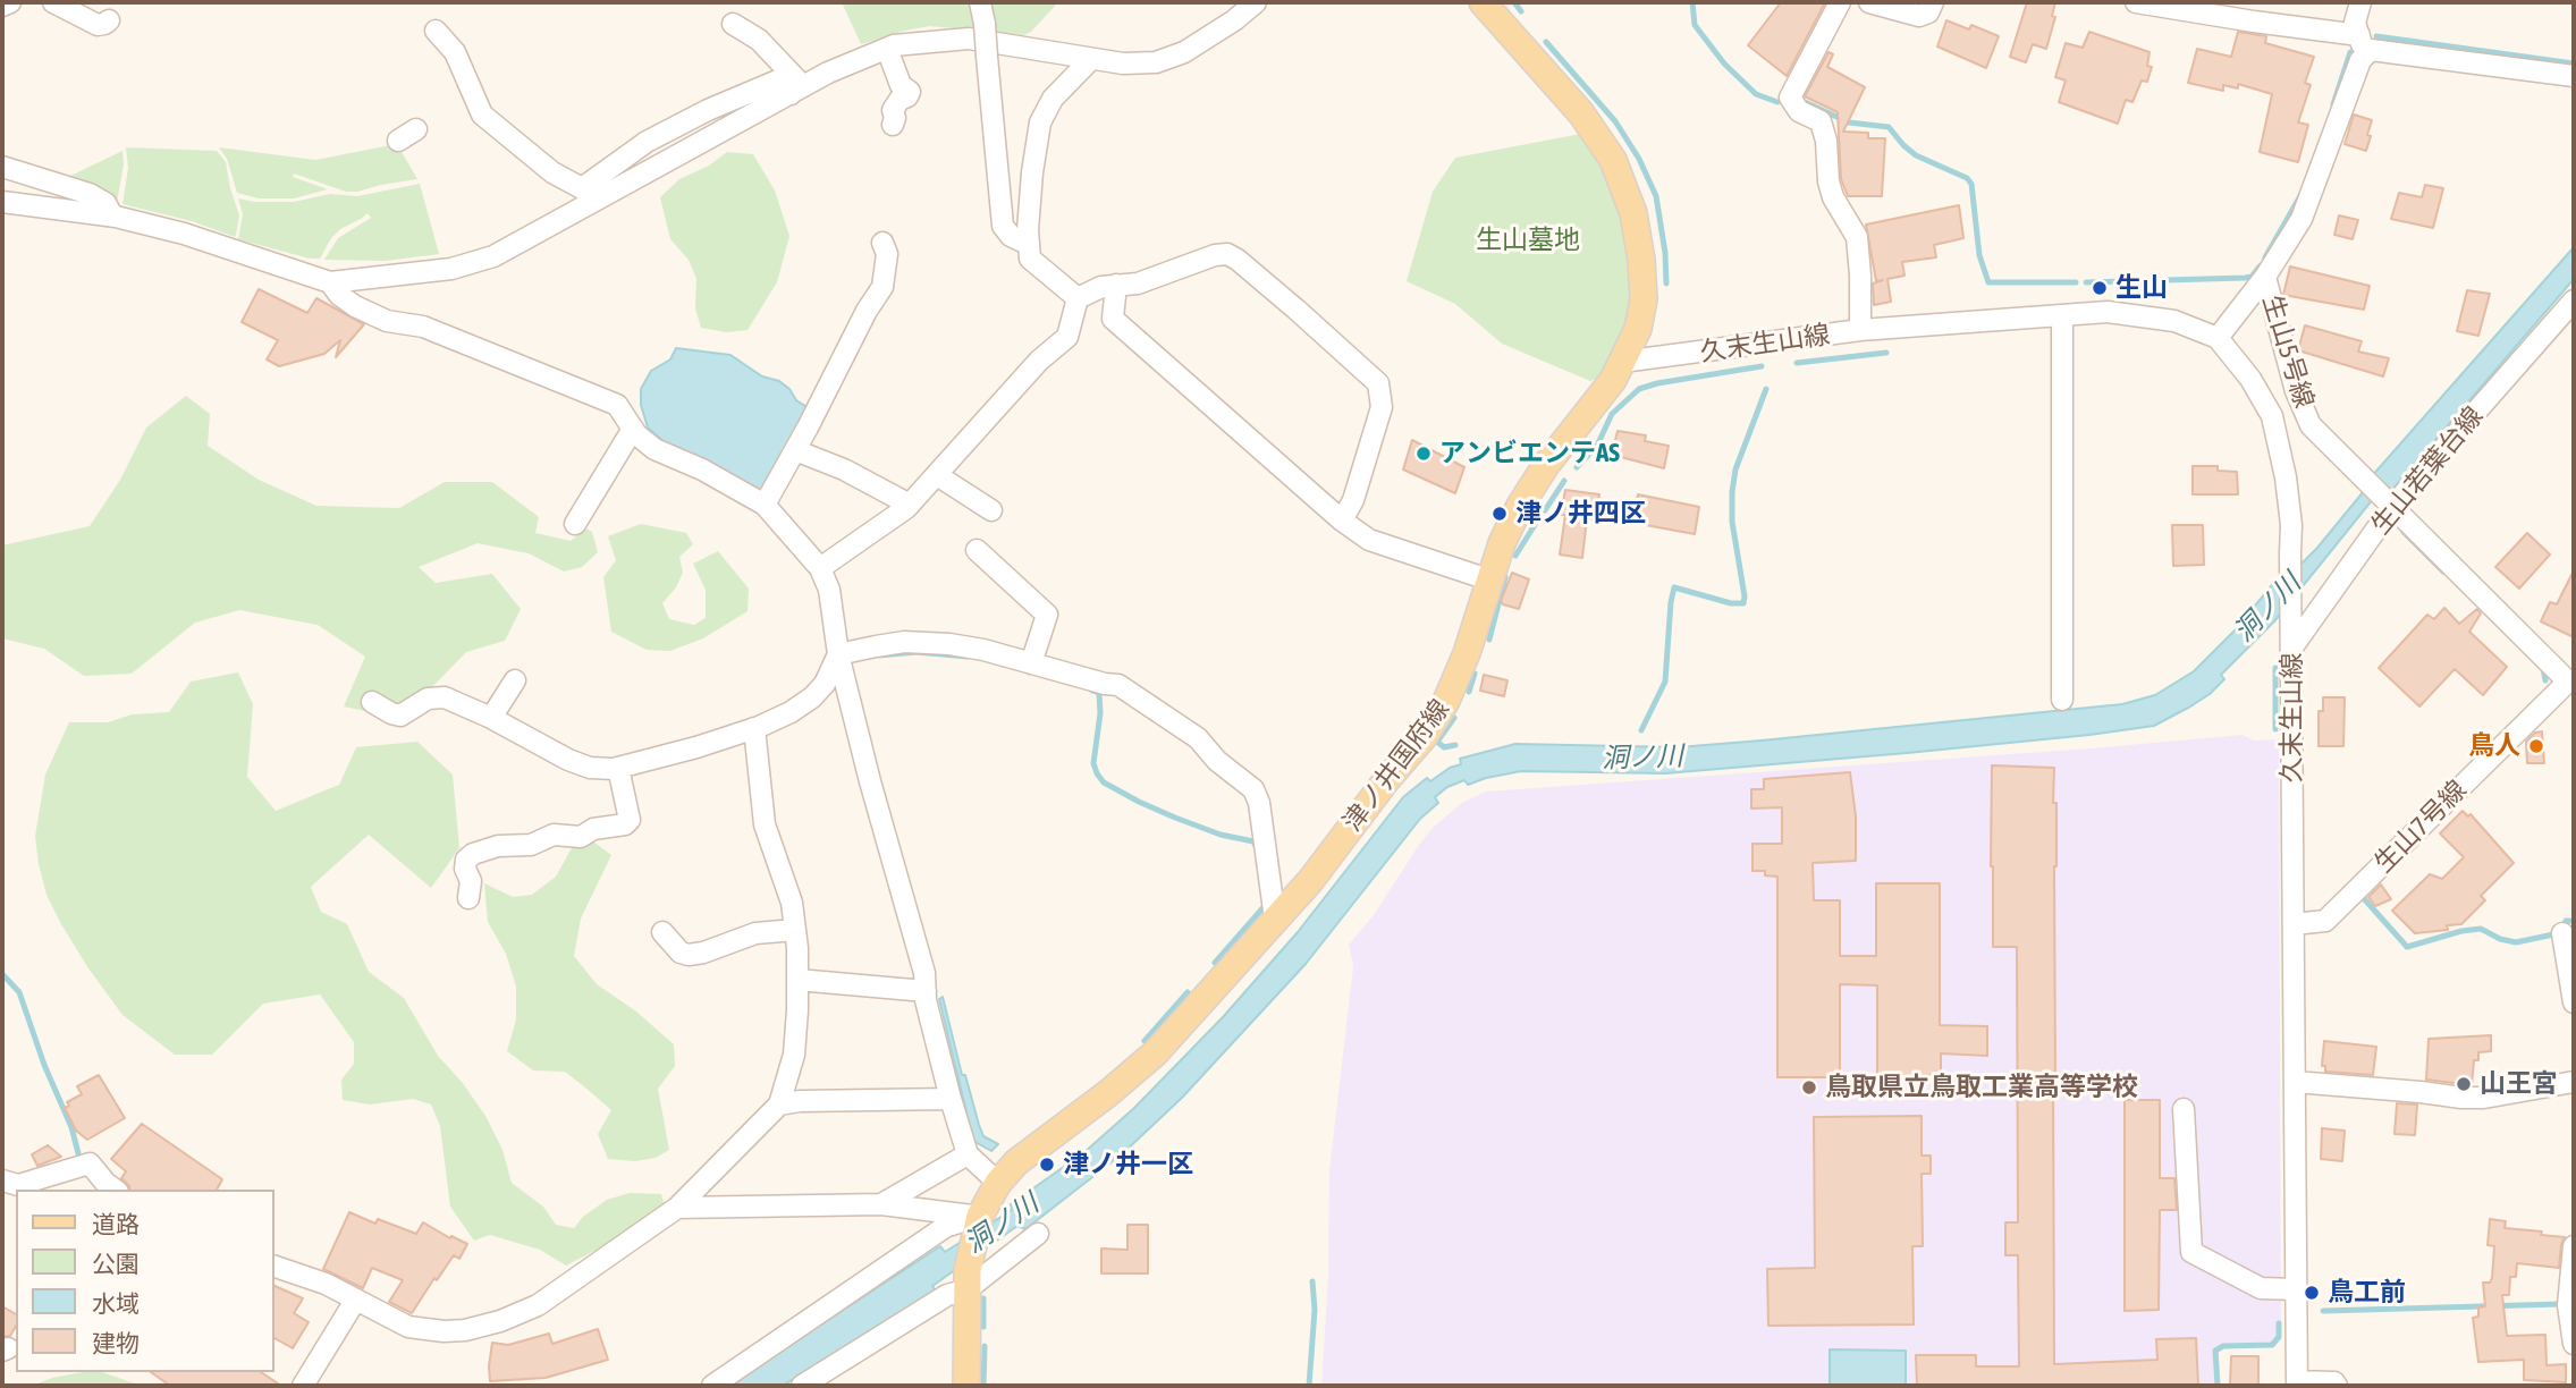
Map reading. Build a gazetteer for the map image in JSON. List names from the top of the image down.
{
  "streets": {
    "main road": ["津ノ井国府線"],
    "street": [
      "久末生山線",
      "生山5号線",
      "生山若葉台線",
      "生山7号線"
    ]
  },
  "crossings": [
    ["久末生山線", "生山若葉台線"],
    ["久末生山線", "津ノ井国府線"],
    ["久末生山線", "生山7号線"],
    ["生山5号線", "生山若葉台線"],
    ["生山5号線", "生山7号線"]
  ],
  "water": ["洞ノ川"],
  "parks": ["生山墓地"],
  "places": [
    "生山",
    "アンビエンテAS",
    "津ノ井四区",
    "鳥人",
    "山王宮",
    "鳥取県立鳥取工業高等学校",
    "津ノ井一区",
    "鳥工前"
  ],
  "legend": [
    "道路",
    "公園",
    "水域",
    "建物"
  ]
}
